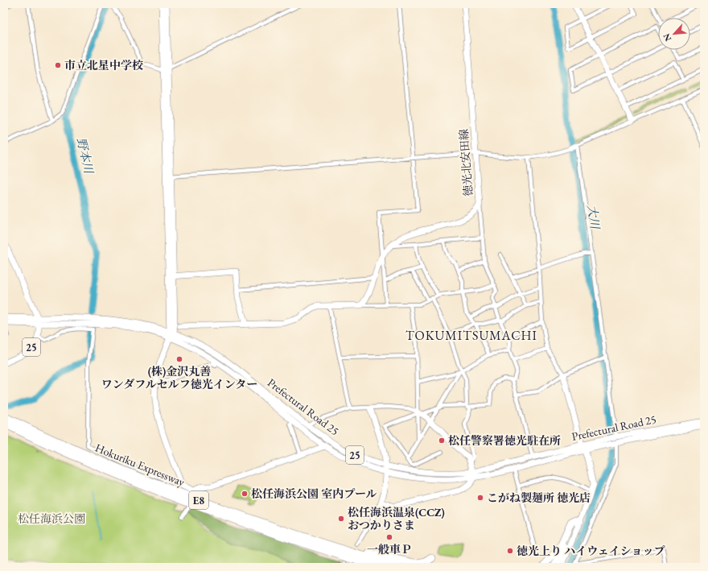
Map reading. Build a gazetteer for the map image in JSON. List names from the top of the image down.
{
  "streets": {
    "highway": ["Hokuriku Expressway", "E8"],
    "main road": ["徳光北安田線", "25", "Prefectural Road 25"]
  },
  "crossings": [
    ["25", "Prefectural Road 25"]
  ],
  "districts": ["TOKUMITSUMACHI"],
  "water": ["野本川", "大川"],
  "parks": ["松任海浜公園"],
  "places": [
    "市立北星中学校",
    "(株)金沢丸善 ワンダフルセルフ徳光インター",
    "松任警察署徳光駐在所",
    "松任海浜公園 室内プール",
    "こがね製麺所 徳光店",
    "松任海浜温泉(CCZ) おつかりさま",
    "一般車Ｐ",
    "徳光上り ハイウェイショップ"
  ],
  "north": "bottom left"
}
